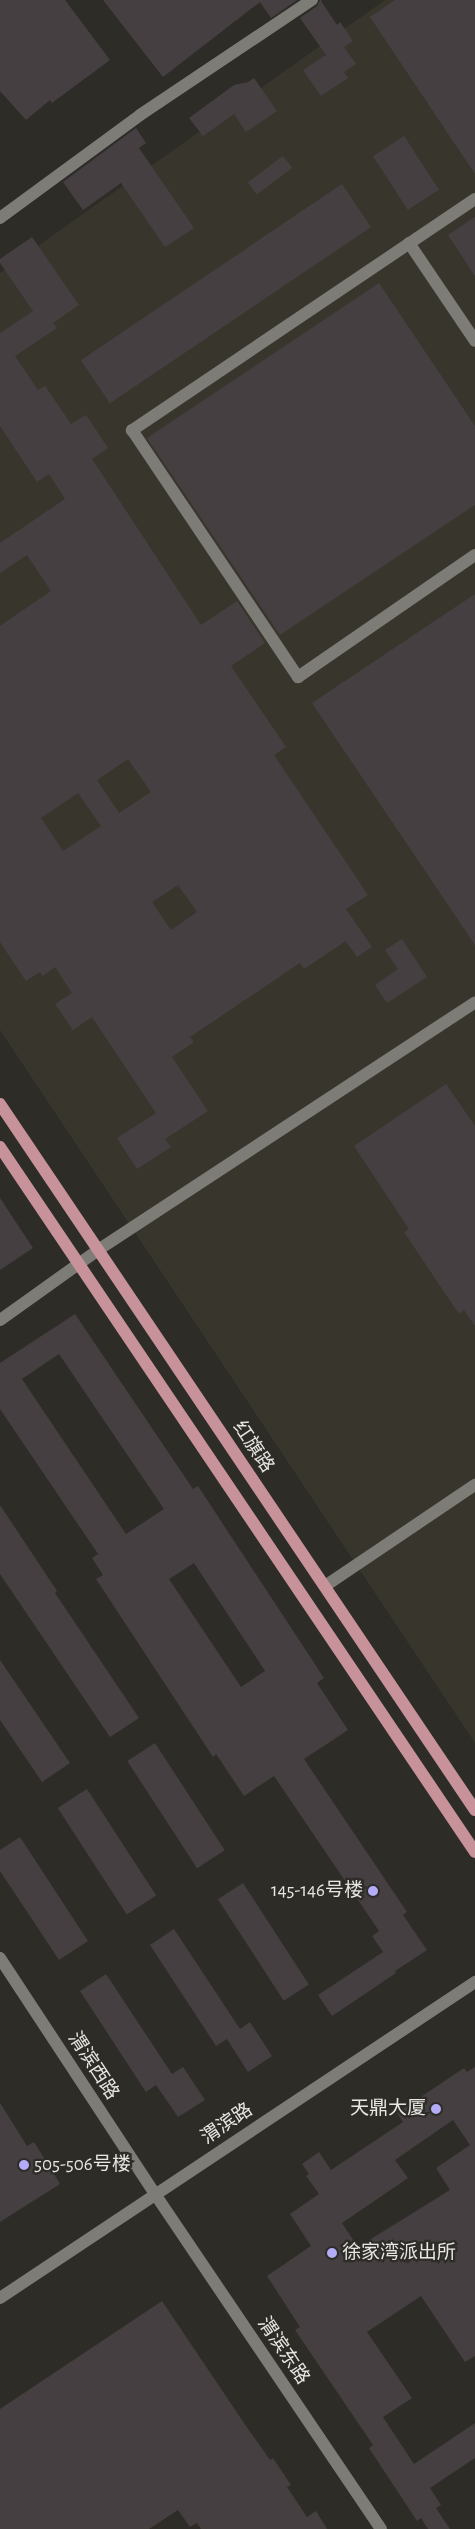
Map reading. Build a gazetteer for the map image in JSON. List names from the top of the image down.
{
  "streets": {
    "main road": ["红旗路"],
    "street": ["渭滨西路", "渭滨路", "渭滨东路"]
  },
  "crossings": [
    ["渭滨西路", "渭滨路"],
    ["渭滨西路", "渭滨东路"],
    ["渭滨路", "渭滨东路"]
  ],
  "places": [
    "145-146号楼",
    "天鼎大厦",
    "505-506号楼",
    "徐家湾派出所"
  ]
}
